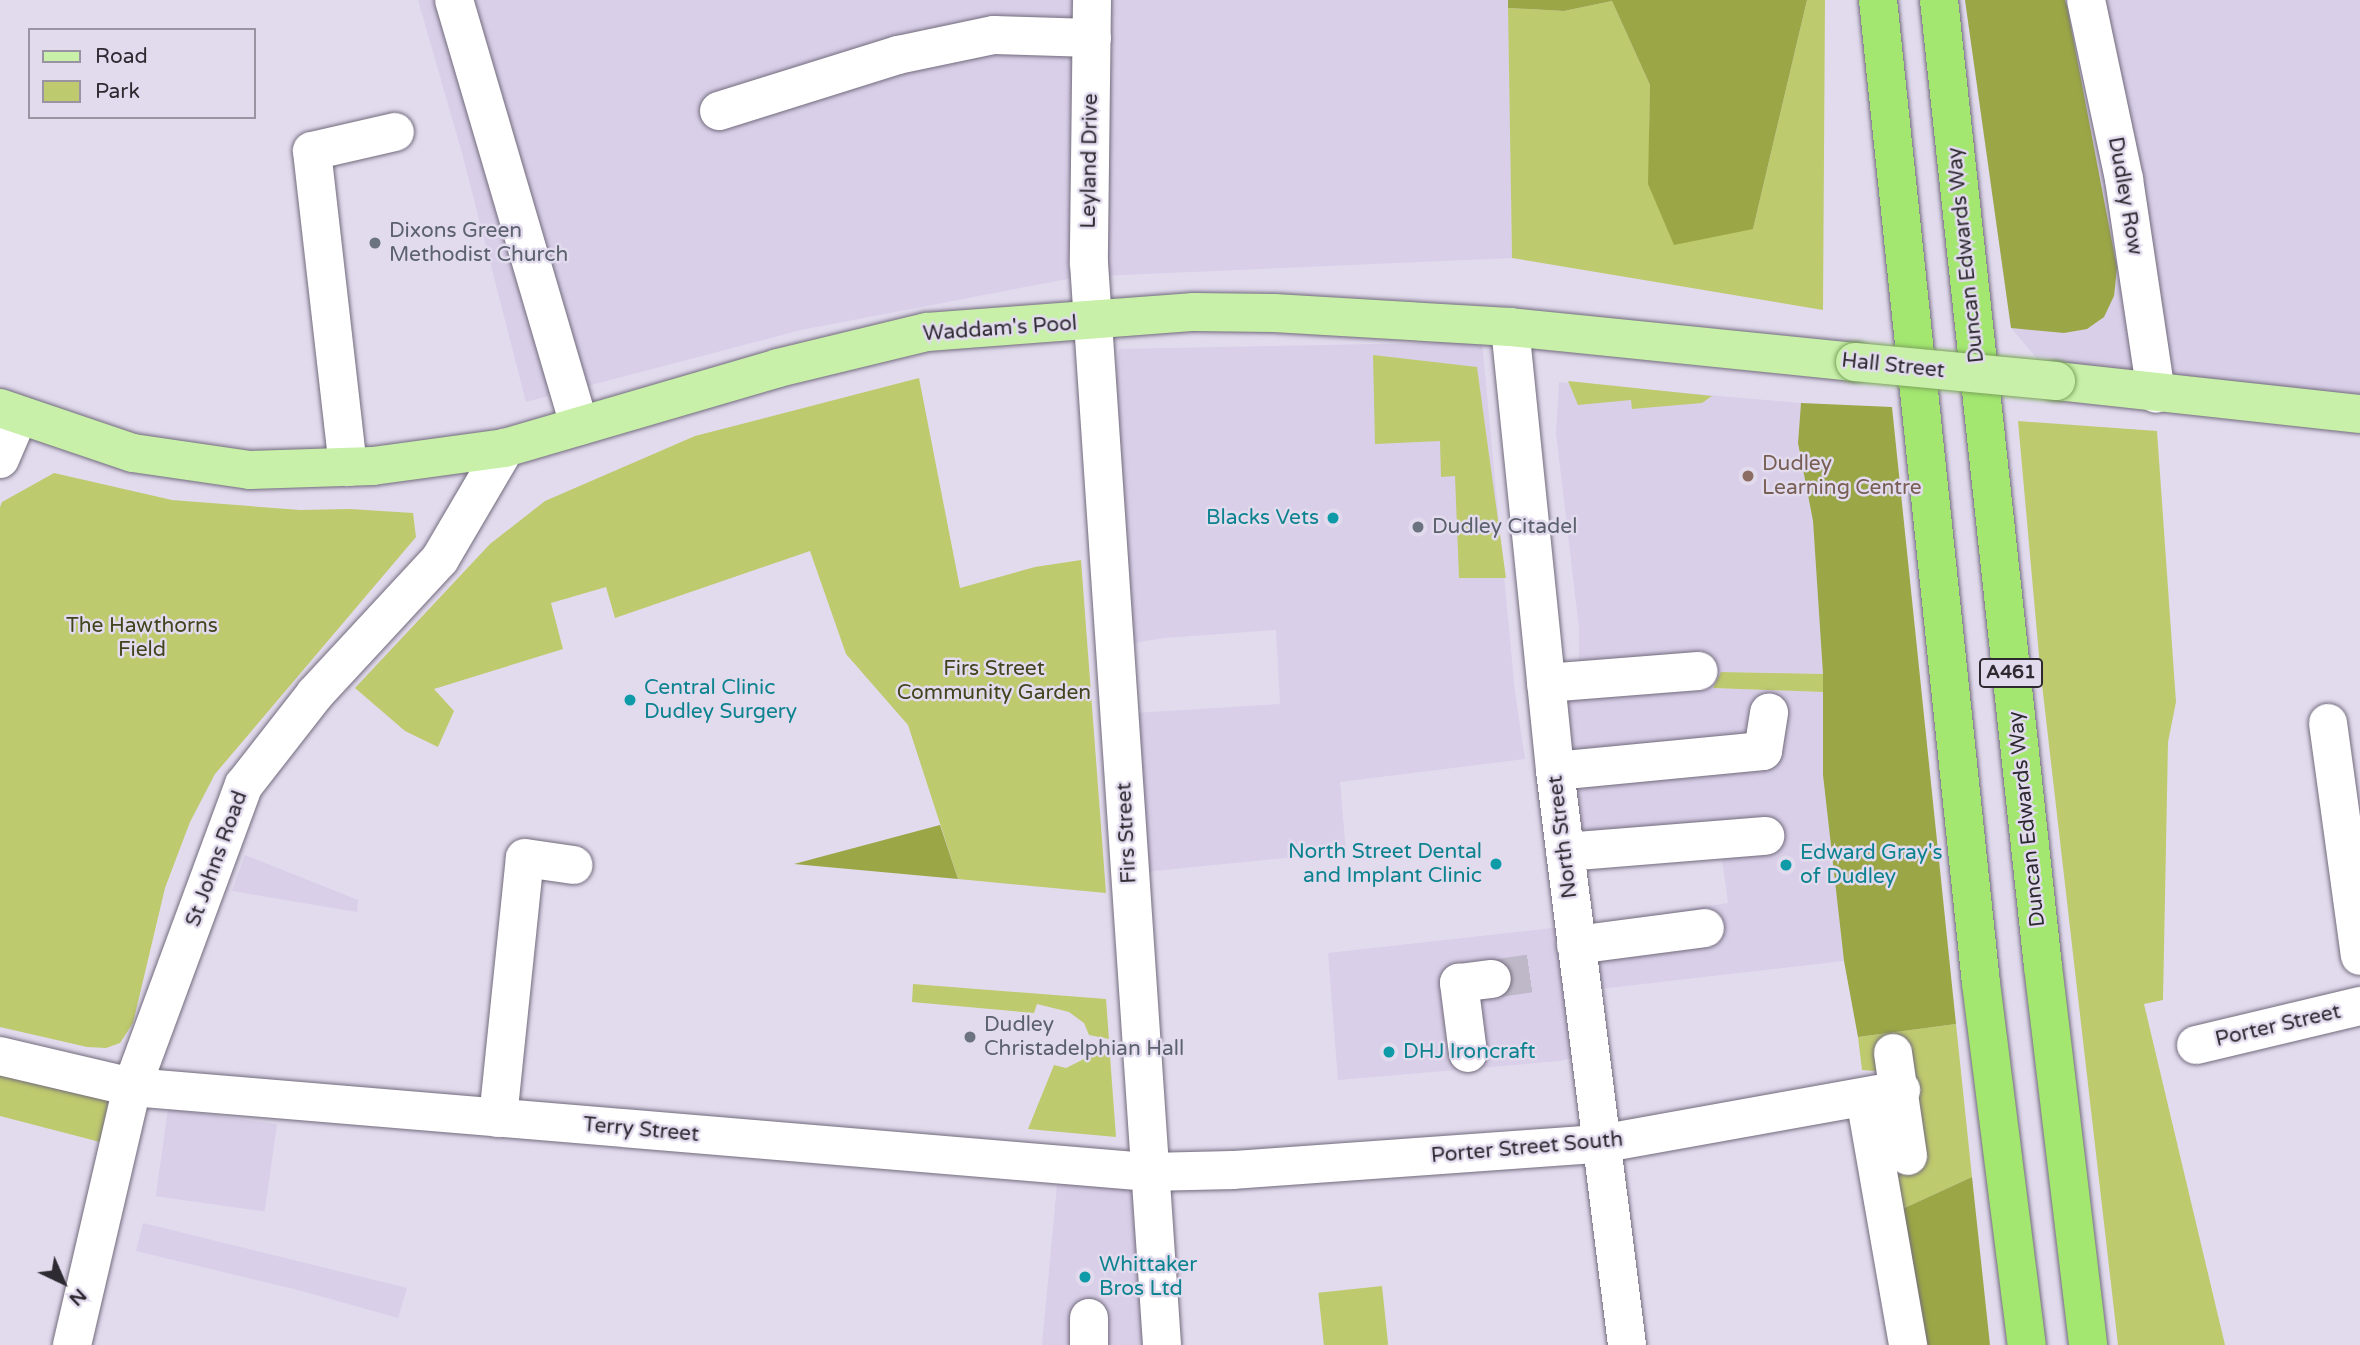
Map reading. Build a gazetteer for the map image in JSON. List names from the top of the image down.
{
  "streets": {
    "highway": ["Duncan Edwards Way", "A461"],
    "main road": ["Waddam's Pool", "Hall Street"],
    "street": [
      "Leyland Drive",
      "Dudley Row",
      "Firs Street",
      "North Street",
      "St Johns Road",
      "Porter Street",
      "Terry Street",
      "Porter Street South"
    ]
  },
  "crossings": [
    ["Leyland Drive", "Waddam's Pool"],
    ["Leyland Drive", "Firs Street"],
    ["Dudley Row", "Hall Street"],
    ["Waddam's Pool", "Hall Street"],
    ["Waddam's Pool", "Firs Street"],
    ["Waddam's Pool", "North Street"],
    ["Waddam's Pool", "St Johns Road"],
    ["Hall Street", "North Street"],
    ["Firs Street", "Terry Street"],
    ["Firs Street", "Porter Street South"],
    ["North Street", "Porter Street South"],
    ["St Johns Road", "Terry Street"],
    ["Terry Street", "Porter Street South"]
  ],
  "parks": ["The Hawthorns Field", "Firs Street Community Garden"],
  "places": [
    "Dixons Green Methodist Church",
    "Dudley Learning Centre",
    "Blacks Vets",
    "Dudley Citadel",
    "Central Clinic Dudley Surgery",
    "North Street Dental and Implant Clinic",
    "Edward Gray's of Dudley",
    "Dudley Christadelphian Hall",
    "DHJ Ironcraft",
    "Whittaker Bros Ltd"
  ],
  "legend": ["Road", "Park"],
  "north": "bottom right"
}
